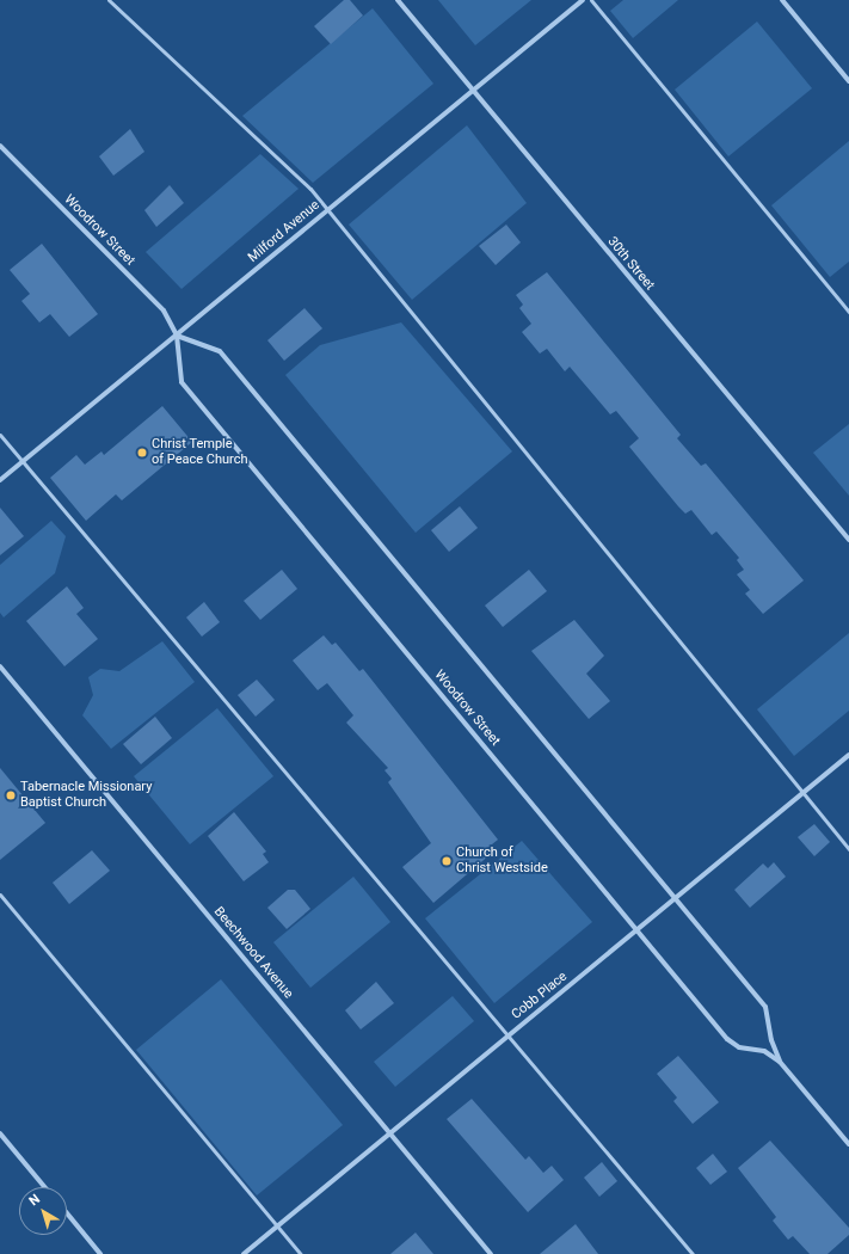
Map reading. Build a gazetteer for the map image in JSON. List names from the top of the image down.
{
  "streets": {
    "street": [
      "Woodrow Street",
      "Milford Avenue",
      "30th Street",
      "Beechwood Avenue",
      "Cobb Place"
    ]
  },
  "crossings": [
    ["Woodrow Street", "Milford Avenue"],
    ["Woodrow Street", "Cobb Place"],
    ["Milford Avenue", "30th Street"],
    ["Beechwood Avenue", "Cobb Place"]
  ],
  "places": ["Christ Temple of Peace Church", "Tabernacle Missionary Baptist Church", "Church of Christ Westside"],
  "north": "top left"
}
